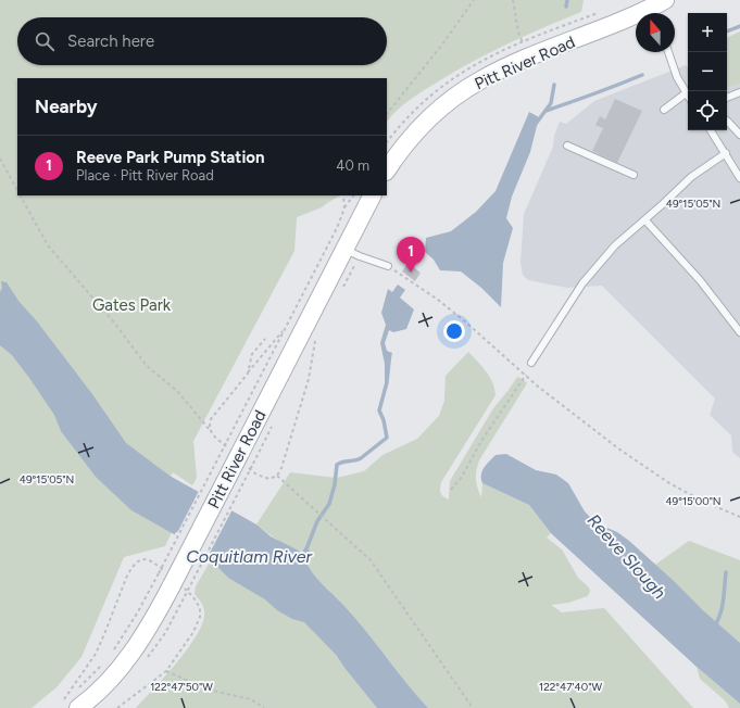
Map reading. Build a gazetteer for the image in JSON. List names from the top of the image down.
{
  "streets": {
    "main road": ["Pitt River Road"]
  },
  "water": ["Coquitlam River", "Reeve Slough"],
  "parks": ["Gates Park"],
  "north": "top",
  "page": {
    "map_buttons": ["+", "−"],
    "search": "Search here",
    "heading": "Nearby",
    "list": [
      {
        "mark": "1",
        "name": "Reeve Park Pump Station",
        "note": "Place · Pitt River Road",
        "value": "40 m"
      }
    ],
    "pins": "1"
  },
  "coordinates": [
    "49°15'05\"N",
    "49°15'00\"N",
    "122°47'50\"W",
    "122°47'40\"W"
  ]
}
